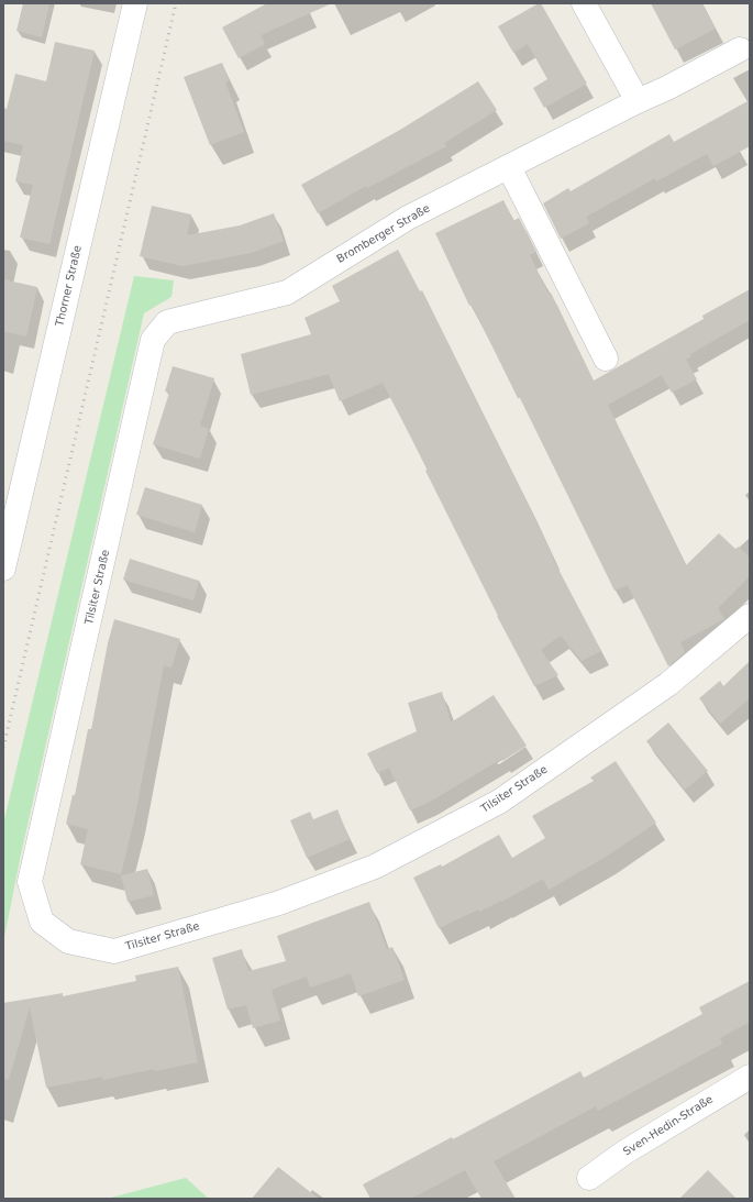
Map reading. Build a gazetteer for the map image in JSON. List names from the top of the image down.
{
  "streets": {
    "street": [
      "Bromberger Straße",
      "Thorner Straße",
      "Tilsiter Straße",
      "Sven-Hedin-Straße"
    ]
  },
  "crossings": [
    ["Bromberger Straße", "Tilsiter Straße"]
  ]
}
